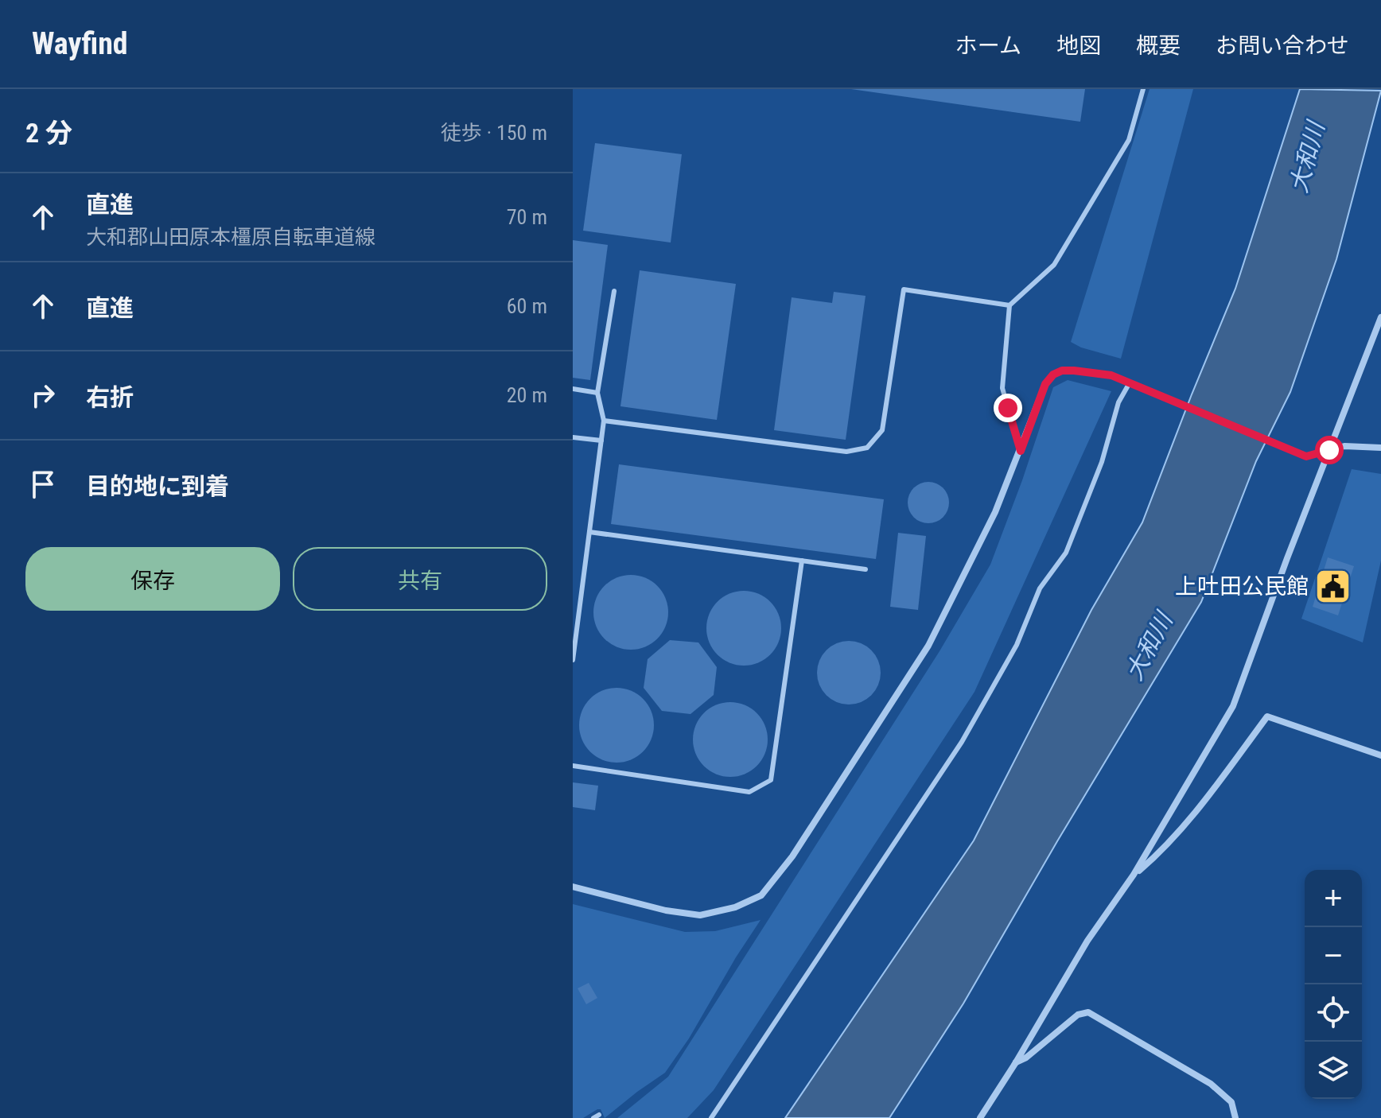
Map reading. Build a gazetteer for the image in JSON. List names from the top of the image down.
{
  "water": ["大和川"],
  "places": {
    "public building": ["上吐田公民館"]
  },
  "page": {
    "header": "Wayfind",
    "nav": [
      "ホーム",
      "地図",
      "概要",
      "お問い合わせ"
    ],
    "heading": ["2 分", "徒歩 · 150 m"],
    "list": [
      ["直進", "大和郡山田原本橿原自転車道線", "70 m"],
      ["直進", "60 m"],
      ["右折", "20 m"],
      "目的地に到着"
    ],
    "buttons": ["保存", "共有"],
    "map_buttons": ["+", "−"]
  }
}
